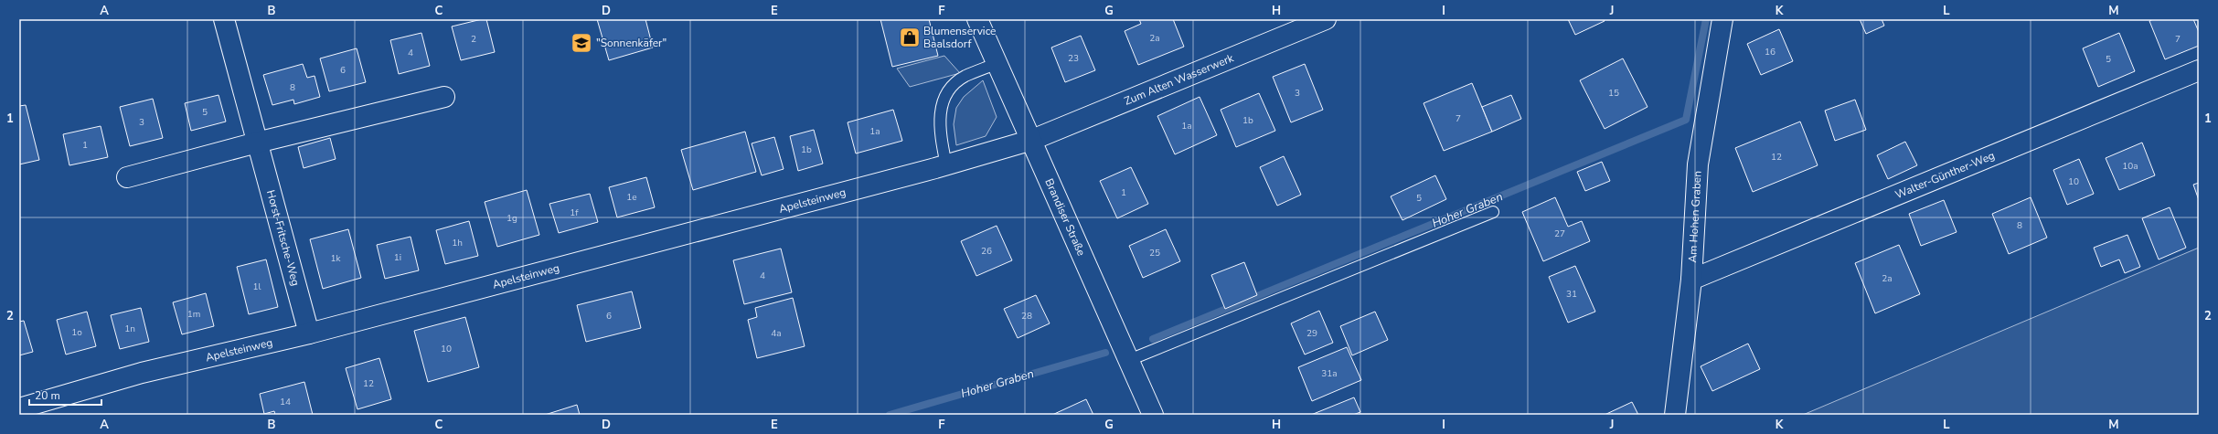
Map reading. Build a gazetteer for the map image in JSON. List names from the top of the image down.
{
  "streets": {
    "street": [
      "Zum Alten Wasserwerk",
      "Walter-Günther-Weg",
      "Apelsteinweg",
      "Brandiser Straße",
      "Am Hohen Graben",
      "Horst-Fritsche-Weg"
    ]
  },
  "crossings": [
    ["Zum Alten Wasserwerk", "Apelsteinweg"],
    ["Zum Alten Wasserwerk", "Brandiser Straße"],
    ["Walter-Günther-Weg", "Am Hohen Graben"],
    ["Apelsteinweg", "Brandiser Straße"],
    ["Apelsteinweg", "Horst-Fritsche-Weg"]
  ],
  "water": ["Hoher Graben"],
  "places": {
    "shop": ["Blumenservice Baalsdorf"],
    "school or university": ["\"Sonnenkäfer\""]
  },
  "house_numbers": [
    "2a",
    "2",
    "7",
    "16",
    "4",
    "23",
    "5",
    "6",
    "8",
    "3",
    "15",
    "5",
    "7",
    "1b",
    "3",
    "1a",
    "1a",
    "1",
    "1b",
    "12",
    "10a",
    "10",
    "1",
    "1e",
    "5",
    "1f",
    "1g",
    "8",
    "27",
    "1h",
    "26",
    "25",
    "1i",
    "1k",
    "4",
    "2a",
    "1l",
    "31",
    "1m",
    "6",
    "28",
    "1n",
    "1o",
    "4a",
    "29",
    "10",
    "31a",
    "12",
    "14"
  ],
  "scale_bar": "20 m",
  "grid": {
    "columns": [
      "A",
      "B",
      "C",
      "D",
      "E",
      "F",
      "G",
      "H",
      "I",
      "J",
      "K",
      "L",
      "M"
    ],
    "rows": ["1", "2"]
  }
}
